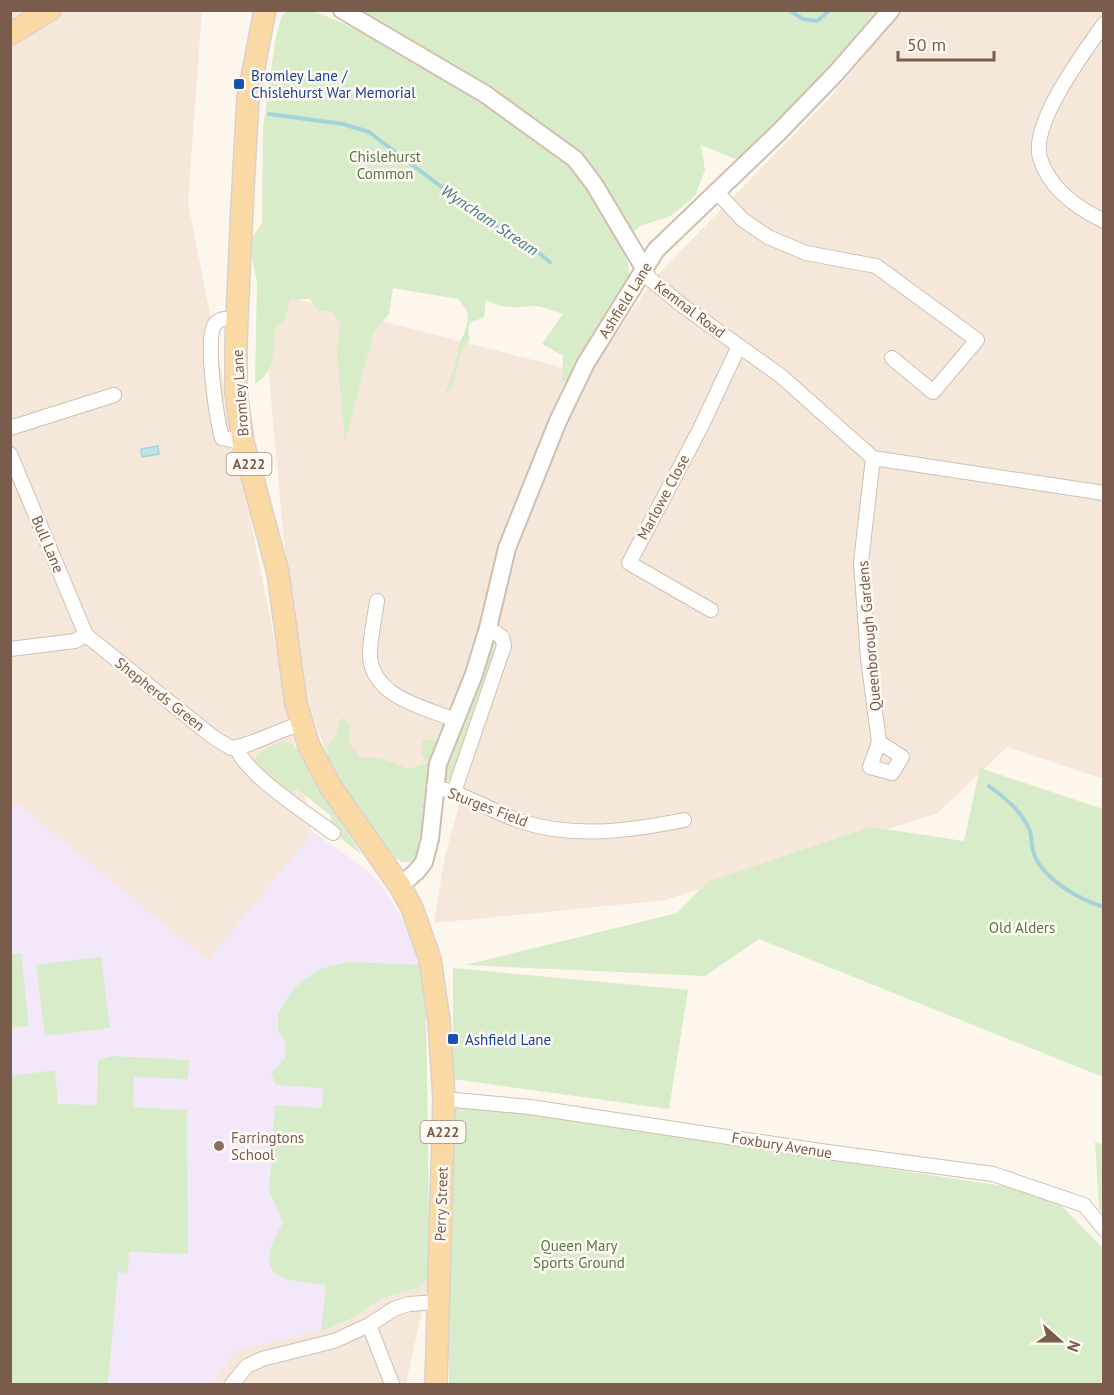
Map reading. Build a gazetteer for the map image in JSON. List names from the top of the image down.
{
  "streets": {
    "main road": ["Bromley Lane", "A222", "Perry Street"],
    "street": [
      "Ashfield Lane",
      "Kemnal Road",
      "Marlowe Close",
      "Bull Lane",
      "Queenborough Gardens",
      "Shepherds Green",
      "Sturges Field",
      "Foxbury Avenue"
    ]
  },
  "crossings": [
    ["Ashfield Lane", "Kemnal Road"],
    ["Ashfield Lane", "Bromley Lane"],
    ["Ashfield Lane", "Sturges Field"],
    ["Ashfield Lane", "Perry Street"],
    ["Kemnal Road", "Marlowe Close"],
    ["Kemnal Road", "Queenborough Gardens"],
    ["Bromley Lane", "Perry Street"],
    ["Bull Lane", "Shepherds Green"],
    ["Foxbury Avenue", "Perry Street"]
  ],
  "water": ["Wyncham Stream"],
  "parks": ["Chislehurst Common", "Old Alders", "Queen Mary Sports Ground"],
  "places": {
    "transit": ["Bromley Lane / Chislehurst War Memorial", "Ashfield Lane"],
    "other": ["Farringtons School"]
  },
  "scale_bar": "50 m",
  "north": "right"
}
